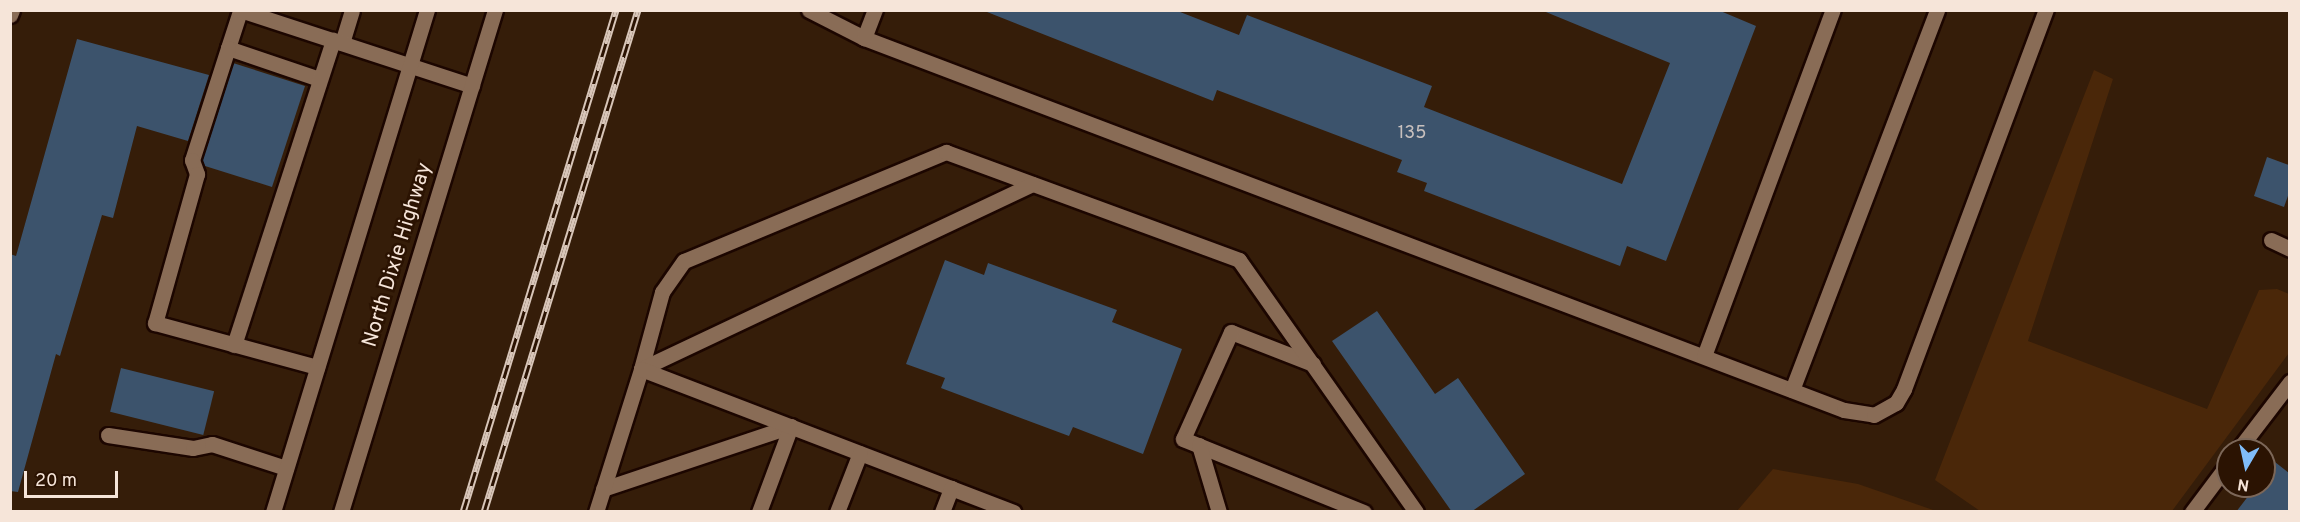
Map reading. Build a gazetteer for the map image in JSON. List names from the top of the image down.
{
  "streets": {
    "main road": ["North Dixie Highway"]
  },
  "house_numbers": ["135"],
  "scale_bar": "20 m",
  "north": "bottom"
}
